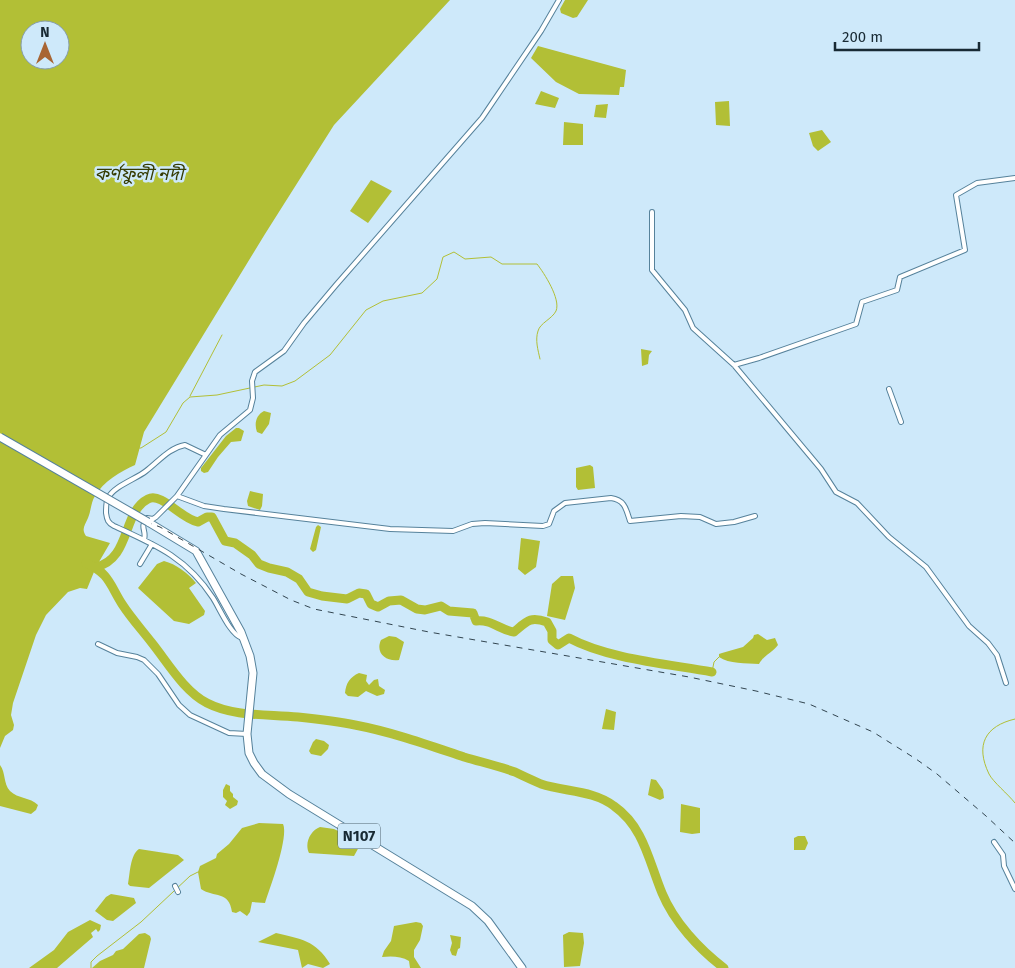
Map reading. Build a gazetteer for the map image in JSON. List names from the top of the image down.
{
  "streets": {
    "highway": ["N107"]
  },
  "water": ["কর্ণফুলী নদী"],
  "scale_bar": "200 m",
  "north": "top"
}
